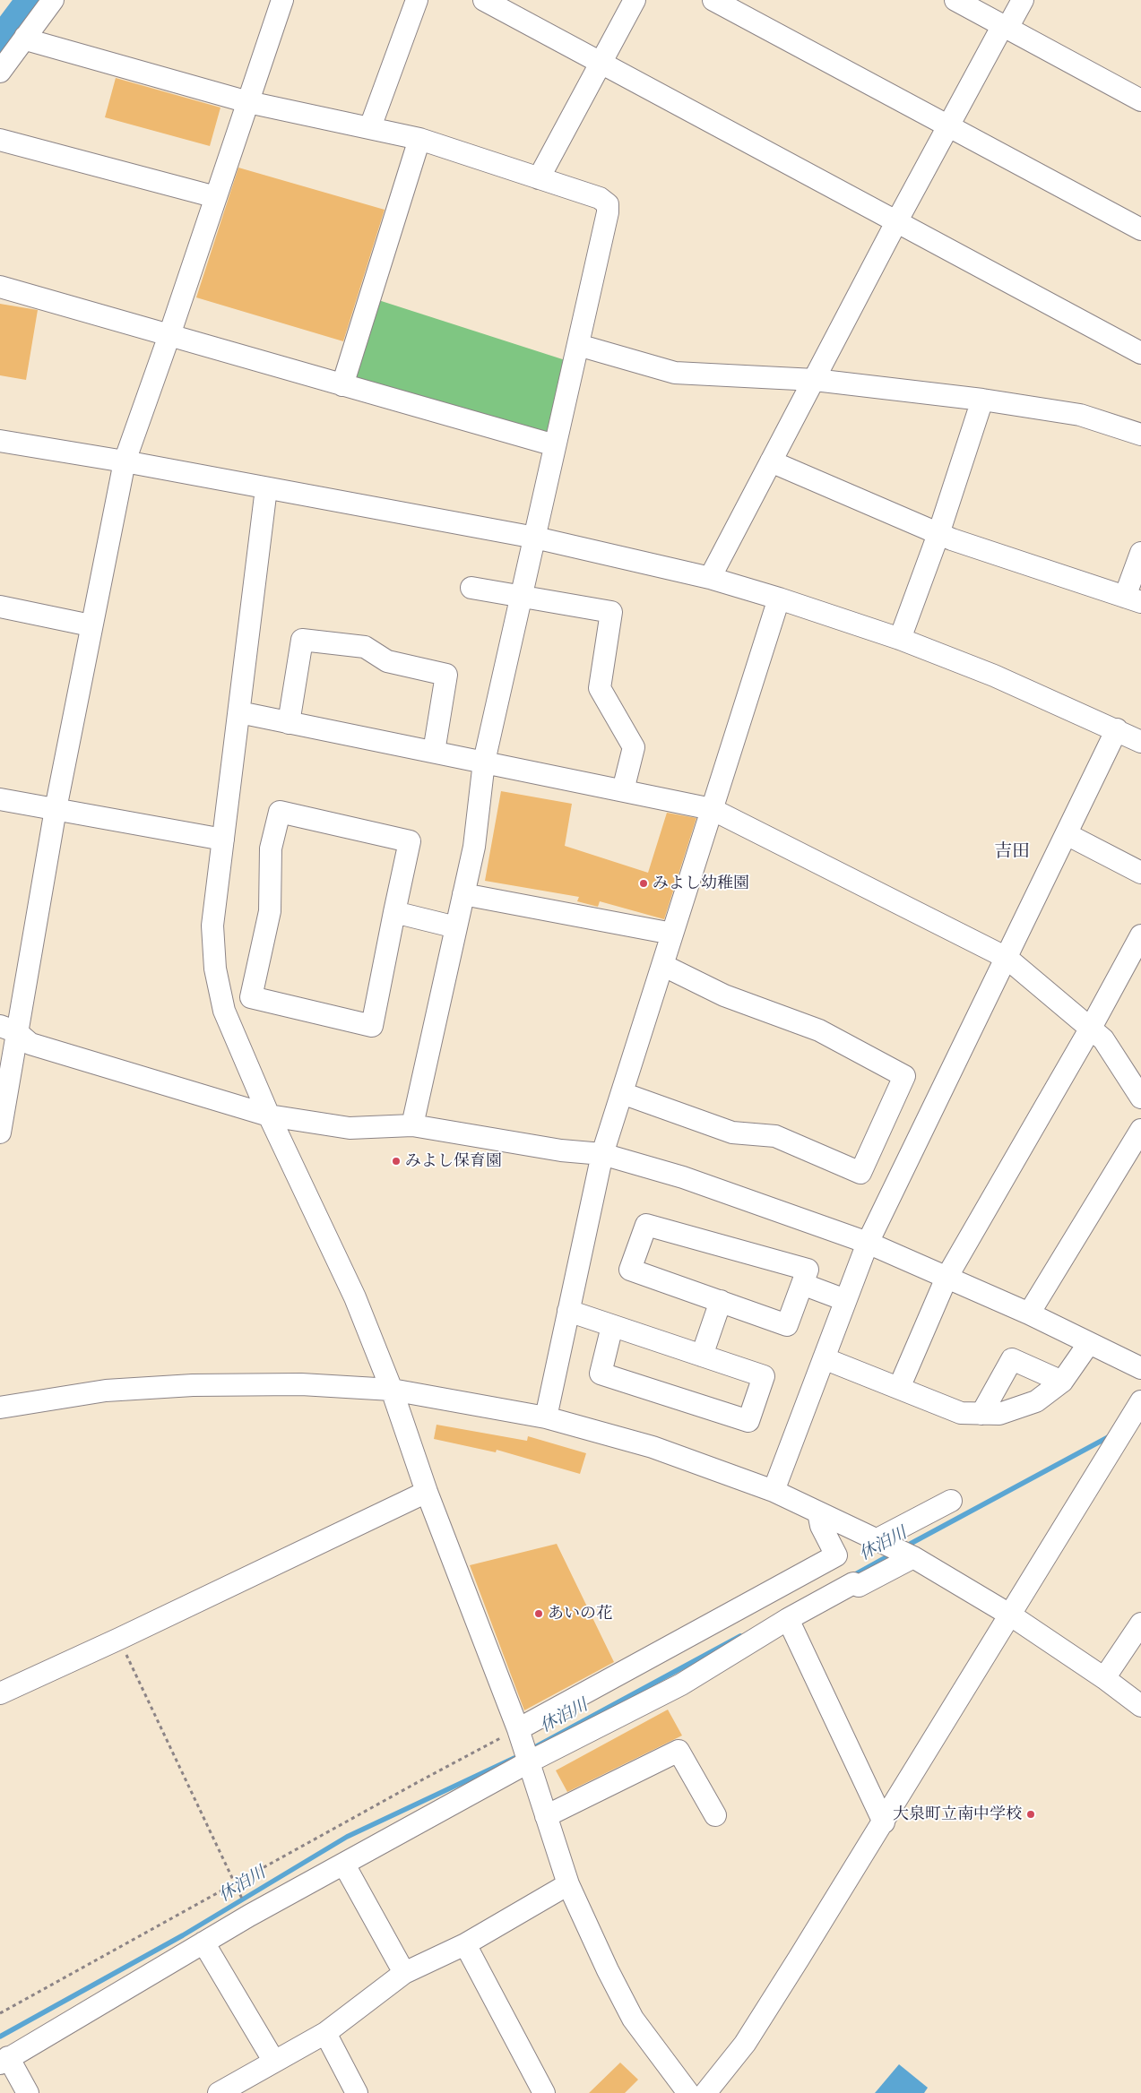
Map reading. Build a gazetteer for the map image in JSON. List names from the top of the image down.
{
  "districts": ["吉田"],
  "water": ["休泊川"],
  "places": [
    "みよし幼稚園",
    "みよし保育園",
    "あいの花",
    "大泉町立南中学校"
  ]
}
